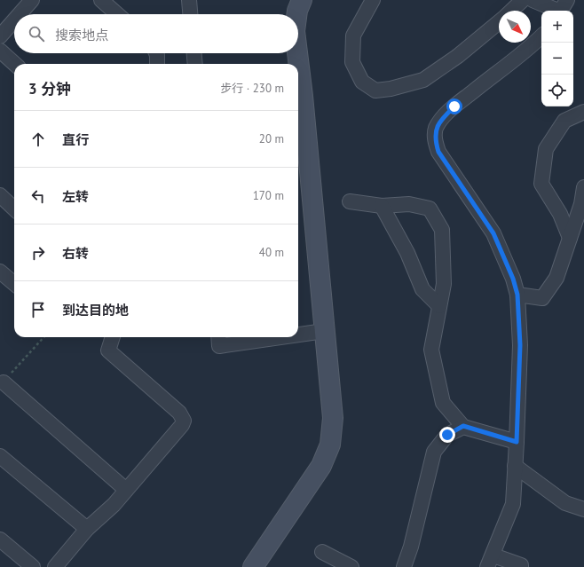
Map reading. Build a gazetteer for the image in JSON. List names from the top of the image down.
{
  "north": "bottom right",
  "page": {
    "map_buttons": ["+", "−"],
    "search": "搜索地点",
    "heading": ["3 分钟", "步行 · 230 m"],
    "list": [
      ["直行", "20 m"],
      ["左转", "170 m"],
      ["右转", "40 m"],
      "到达目的地"
    ]
  }
}
